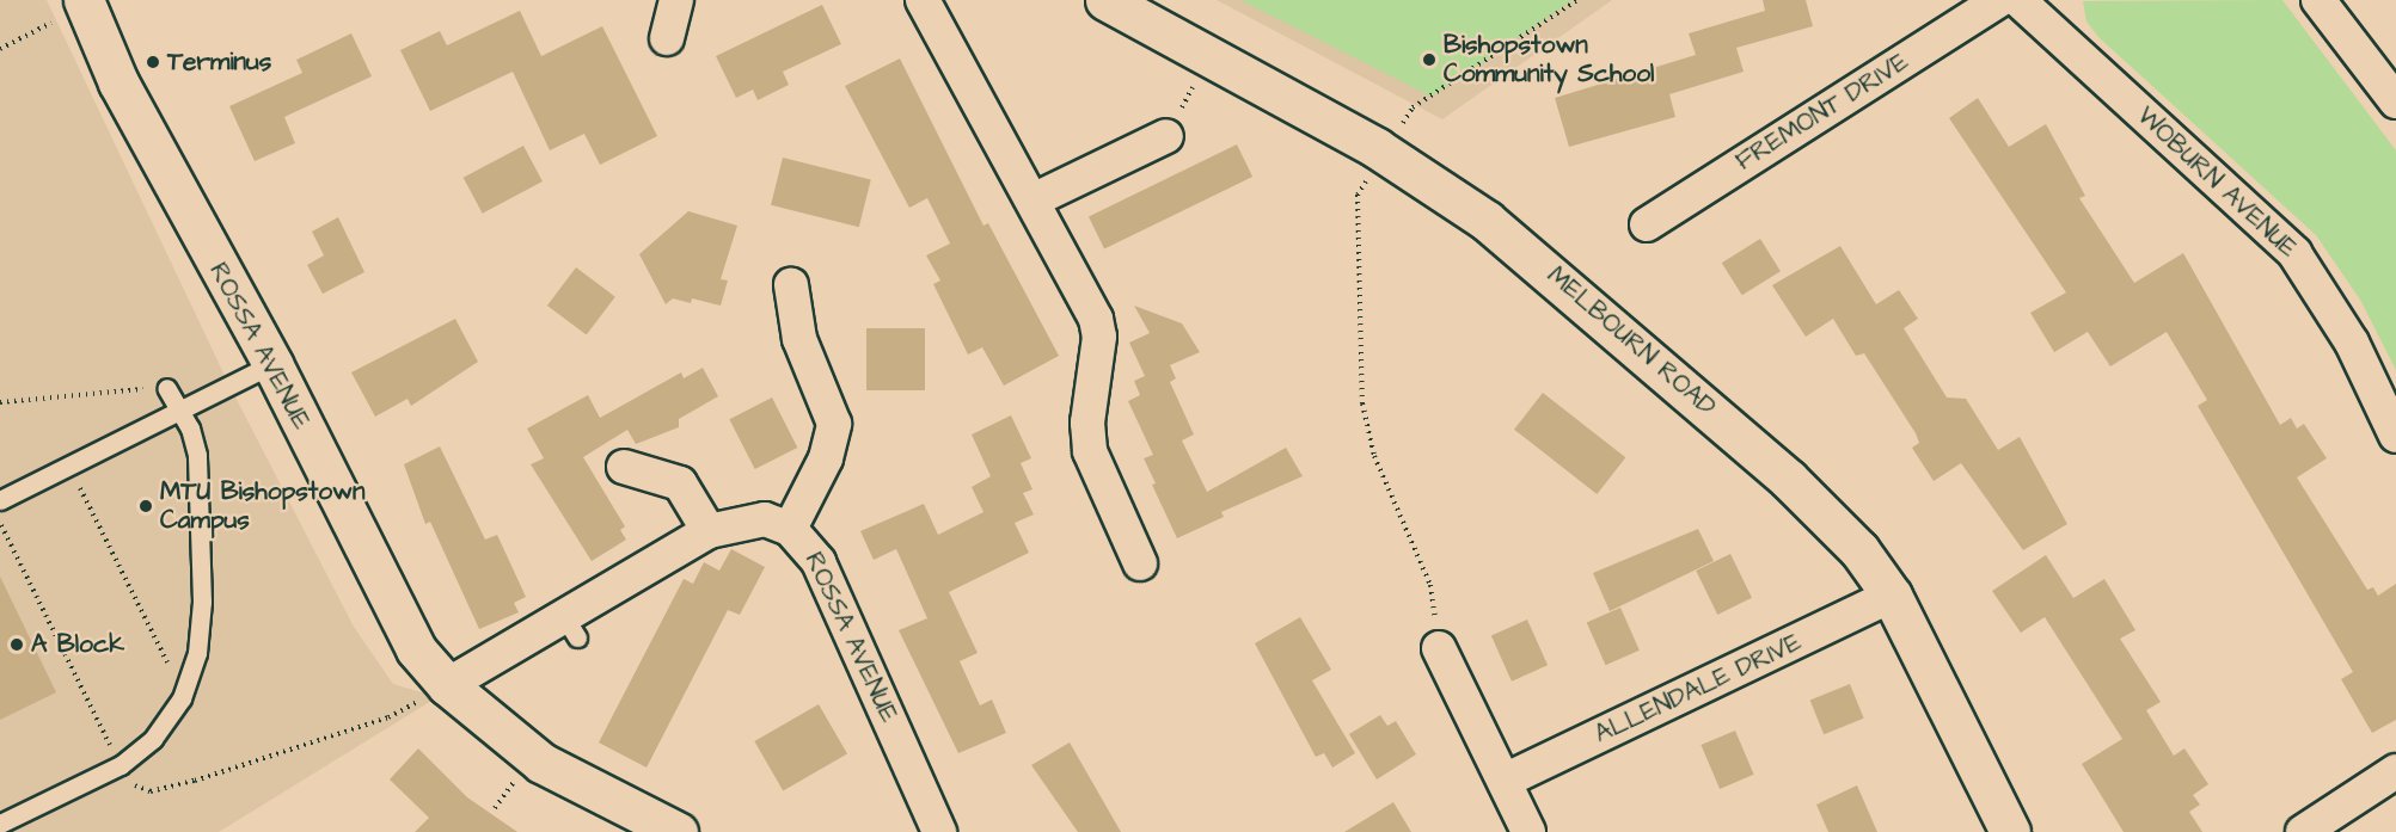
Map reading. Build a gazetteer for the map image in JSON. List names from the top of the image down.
{
  "streets": {
    "street": [
      "FREMONT DRIVE",
      "WOBURN AVENUE",
      "MELBOURN ROAD",
      "ROSSA AVENUE",
      "ALLENDALE DRIVE"
    ]
  },
  "crossings": [
    ["MELBOURN ROAD", "ALLENDALE DRIVE"]
  ],
  "places": [
    "Bishopstown Community School",
    "Terminus",
    "MTU Bishopstown Campus",
    "A Block"
  ]
}
